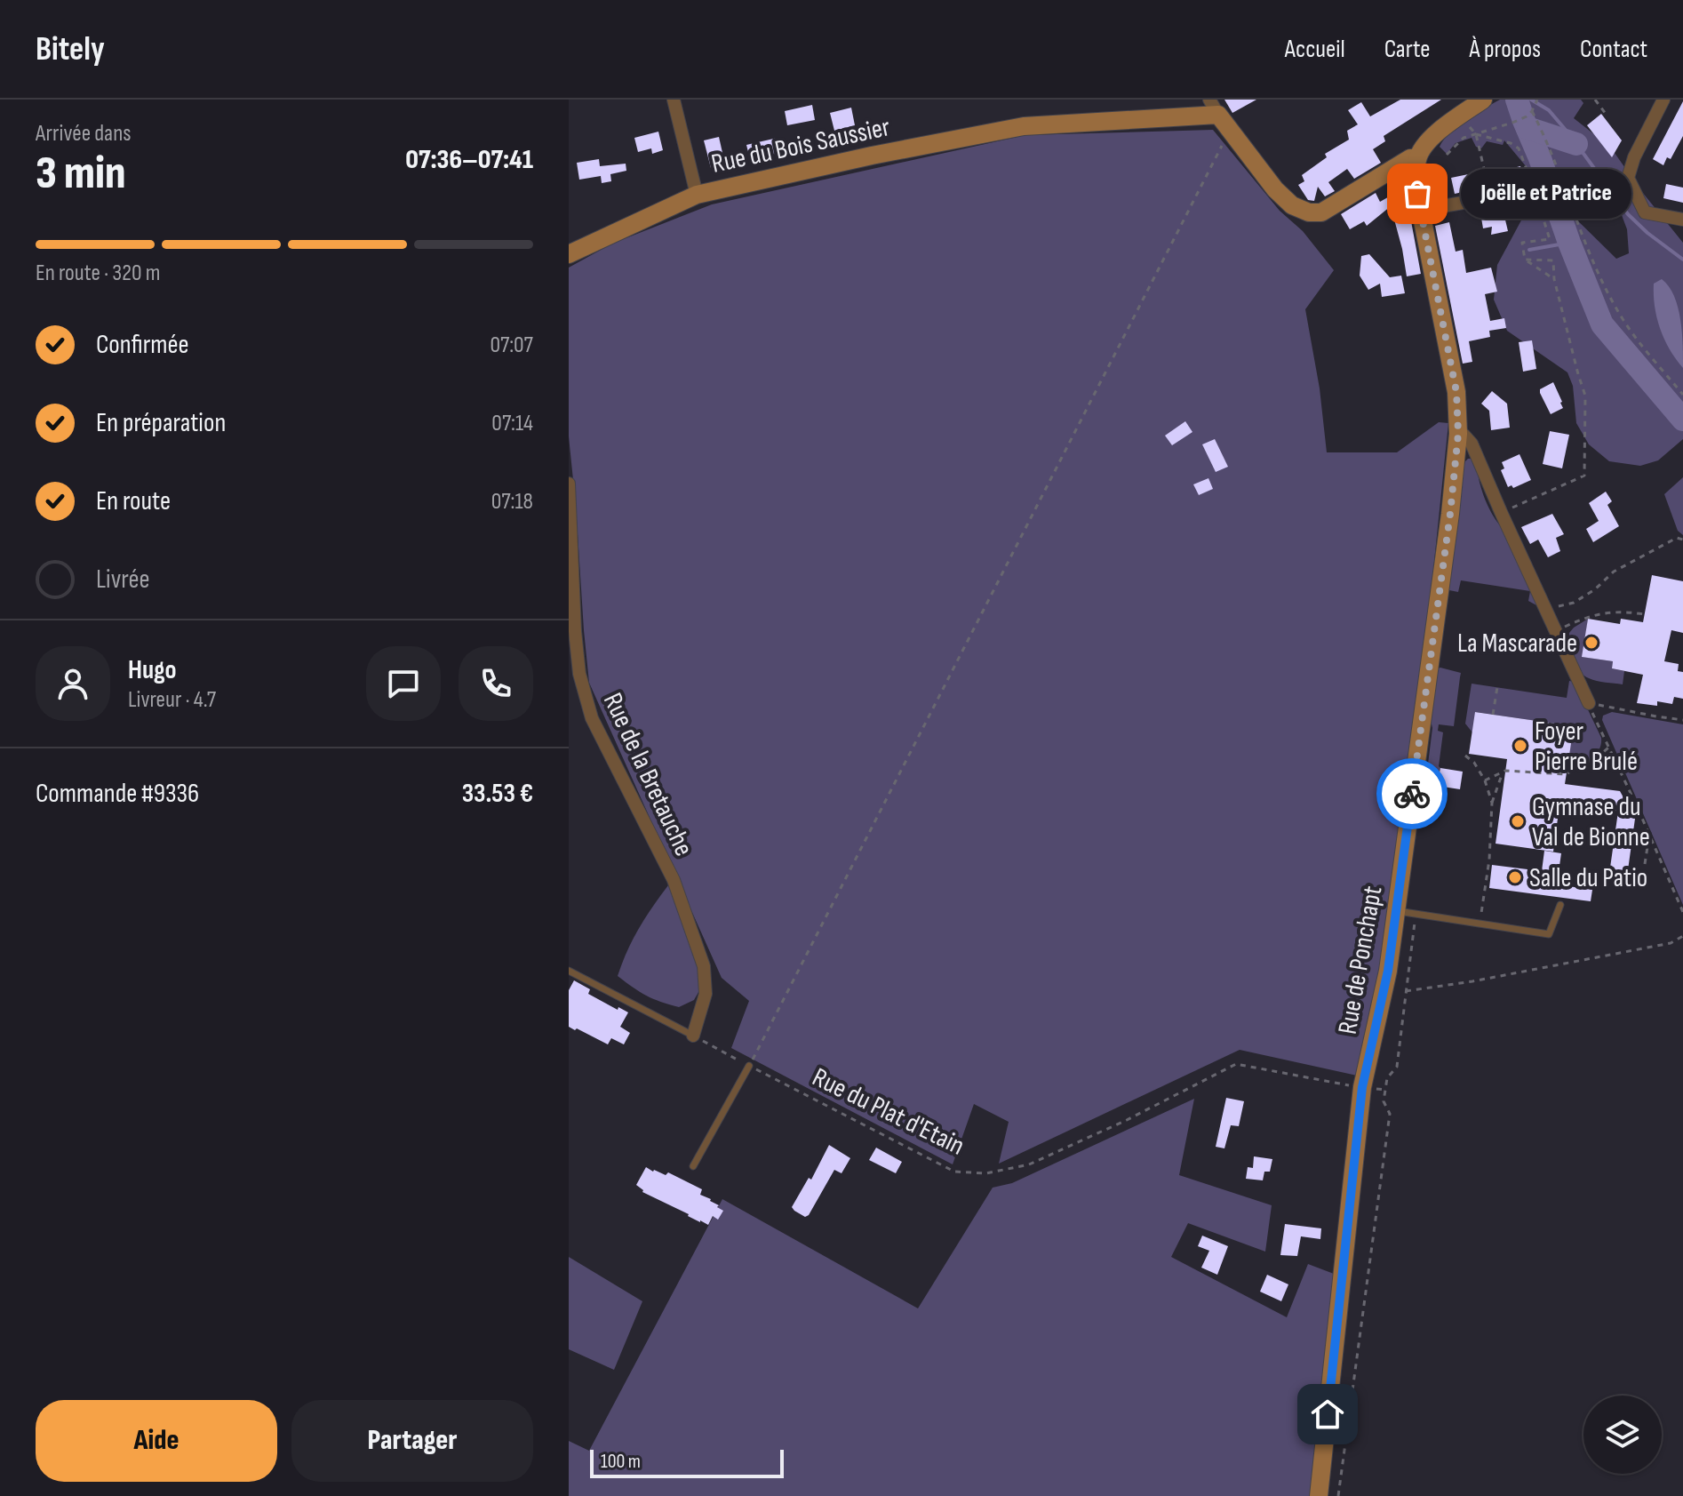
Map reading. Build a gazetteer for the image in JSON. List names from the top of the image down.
{
  "streets": {
    "street": ["Rue du Bois Saussier", "Rue de la Bretauche", "Rue de Ponchapt"],
    "path": ["Rue du Plat d'Etain"]
  },
  "crossings": [
    ["Rue de la Bretauche", "Rue du Plat d'Etain"],
    ["Rue de Ponchapt", "Rue du Plat d'Etain"]
  ],
  "places": [
    "Joëlle et Patrice",
    "La Mascarade",
    "Foyer Pierre Brulé",
    "Gymnase du Val de Bionne",
    "Salle du Patio"
  ],
  "scale_bar": "100 m",
  "page": {
    "header": "Bitely",
    "nav": [
      "Accueil",
      "Carte",
      "À propos",
      "Contact"
    ],
    "heading": ["3 min", "Arrivée dans", "07:36–07:41"],
    "panel": [
      "Hugo",
      "Livreur · 4.7",
      "Commande #9336",
      "33.53 €"
    ],
    "bubble": "Joëlle et Patrice",
    "bar": "En route · 320 m",
    "list": [
      ["Confirmée", "07:07"],
      ["En préparation", "07:14"],
      ["En route", "07:18"],
      "Livrée"
    ],
    "buttons": ["Aide", "Partager"],
    "scale": "100 m"
  }
}
